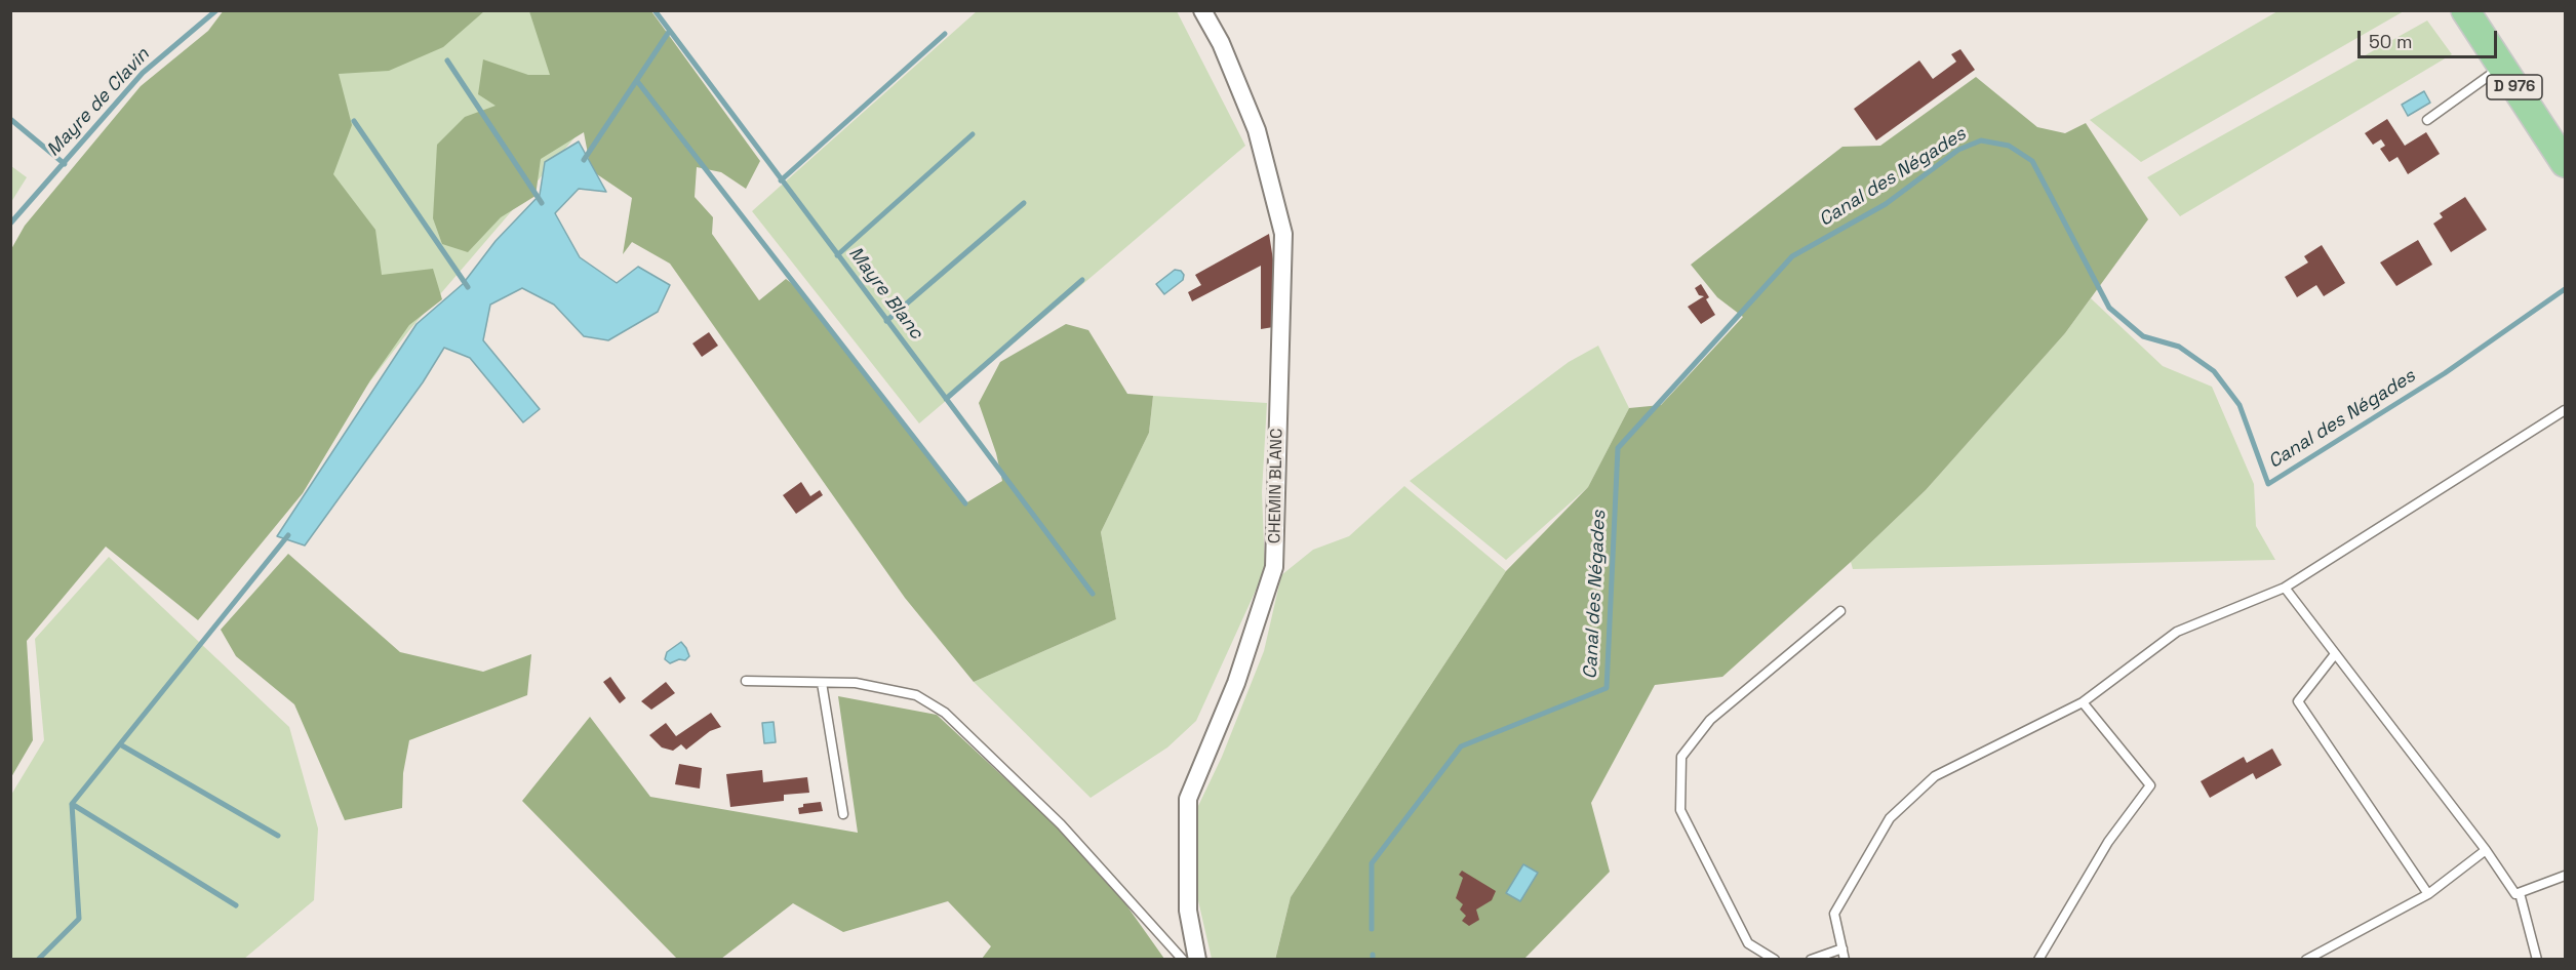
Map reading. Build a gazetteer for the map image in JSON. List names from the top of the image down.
{
  "streets": {
    "main road": ["D 976"],
    "street": ["CHEMIN BLANC"]
  },
  "water": ["Mayre de Clavin", "Canal des Négades", "Mayre Blanc"],
  "scale_bar": "50 m"
}
